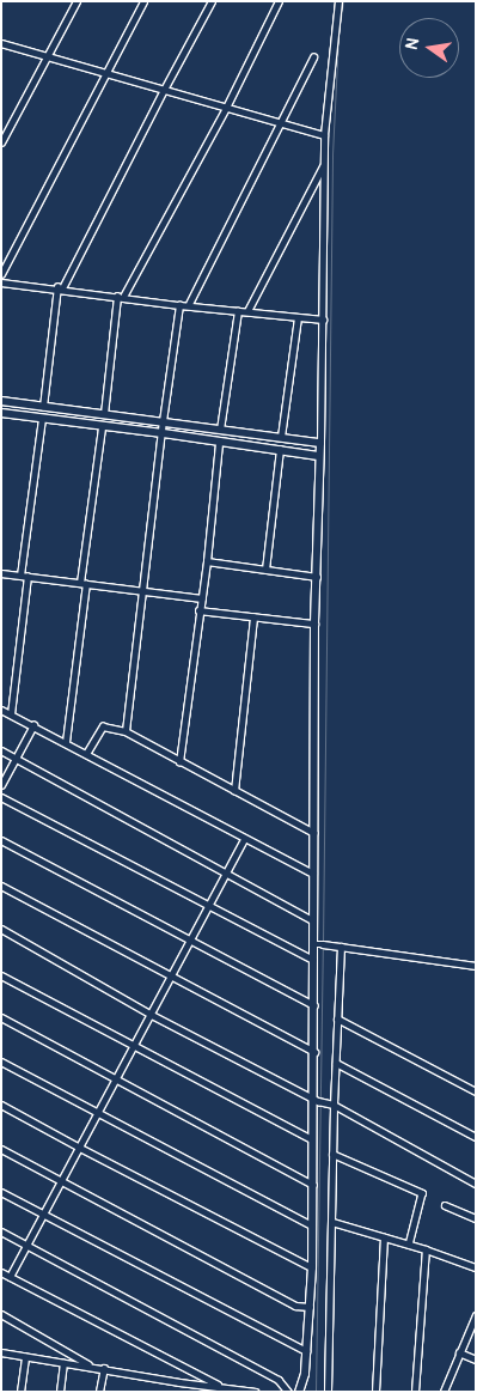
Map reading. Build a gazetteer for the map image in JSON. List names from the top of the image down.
{
  "north": "left"
}
